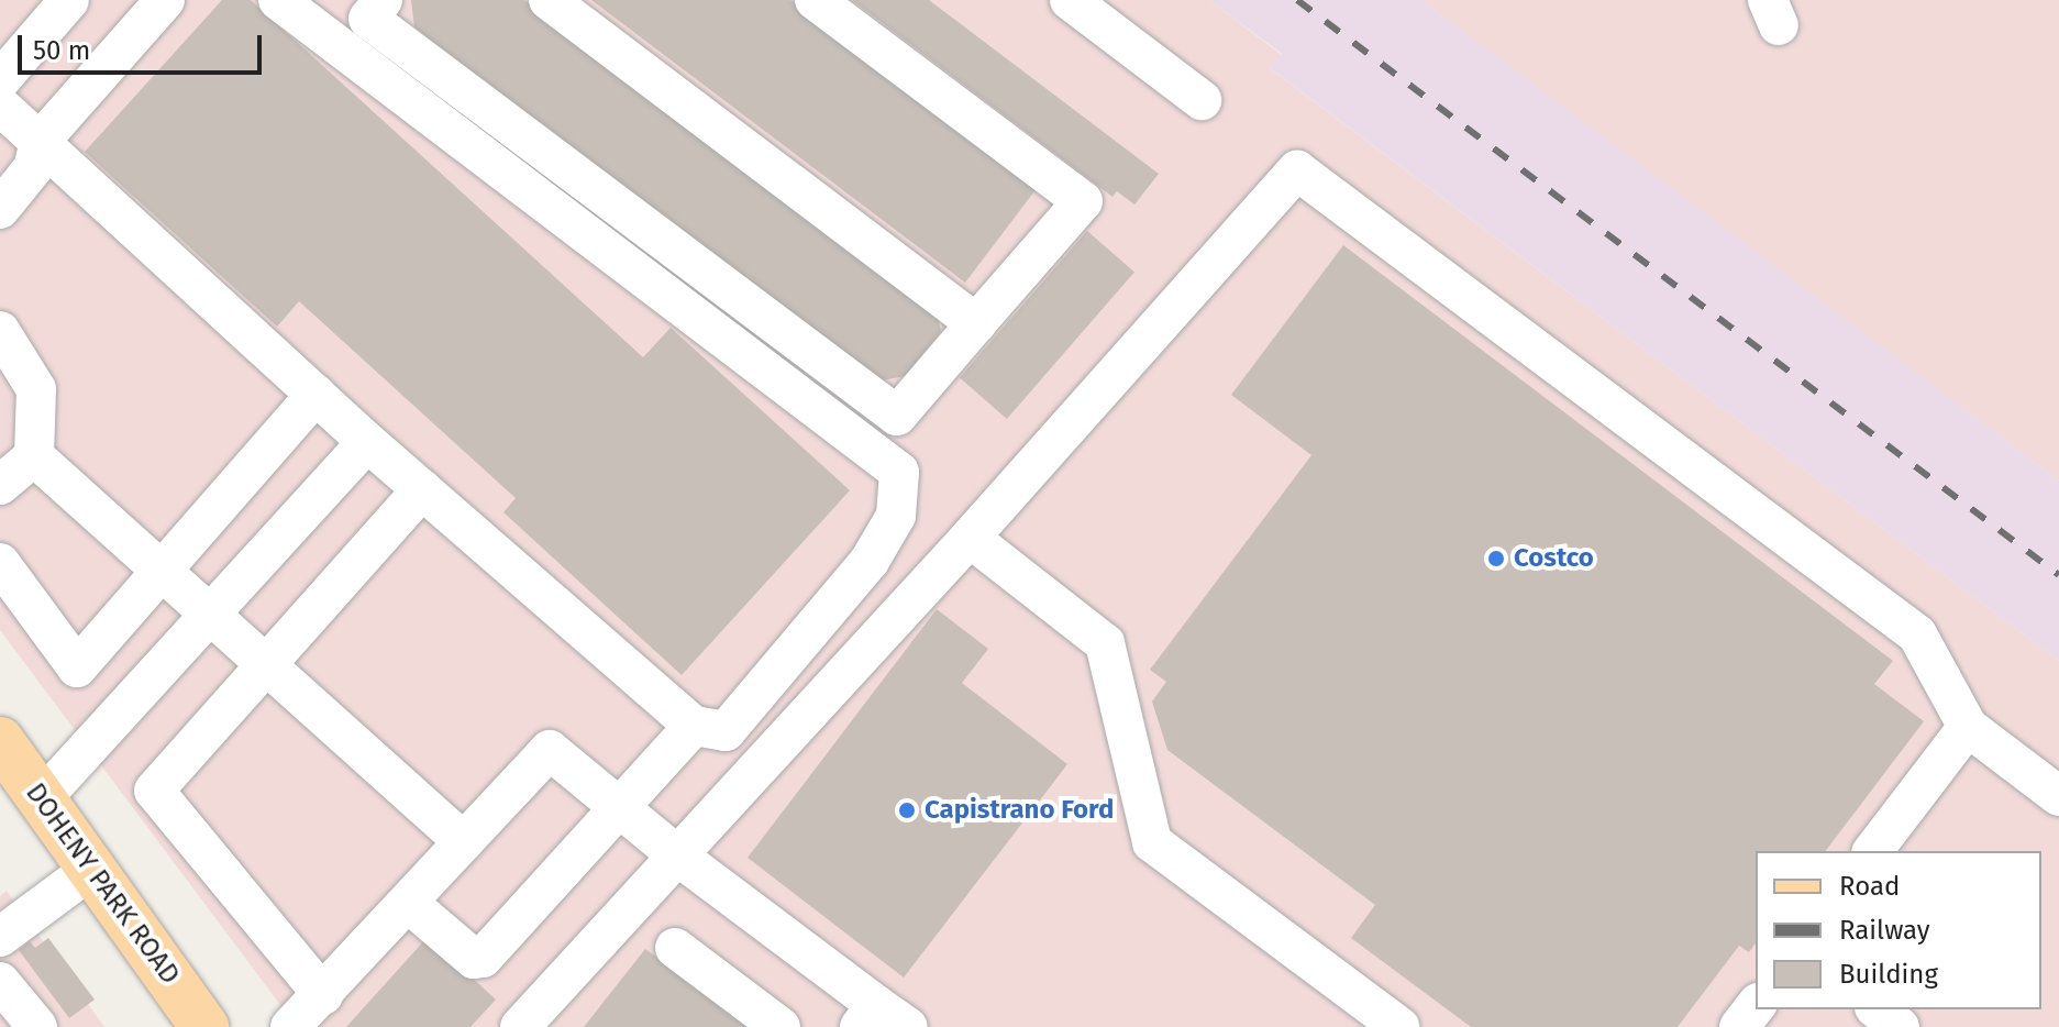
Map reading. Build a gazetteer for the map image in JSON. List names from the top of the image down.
{
  "streets": {
    "main road": ["DOHENY PARK ROAD"]
  },
  "places": ["Costco", "Capistrano Ford"],
  "legend": ["Road", "Railway", "Building"],
  "scale_bar": "50 m"
}
